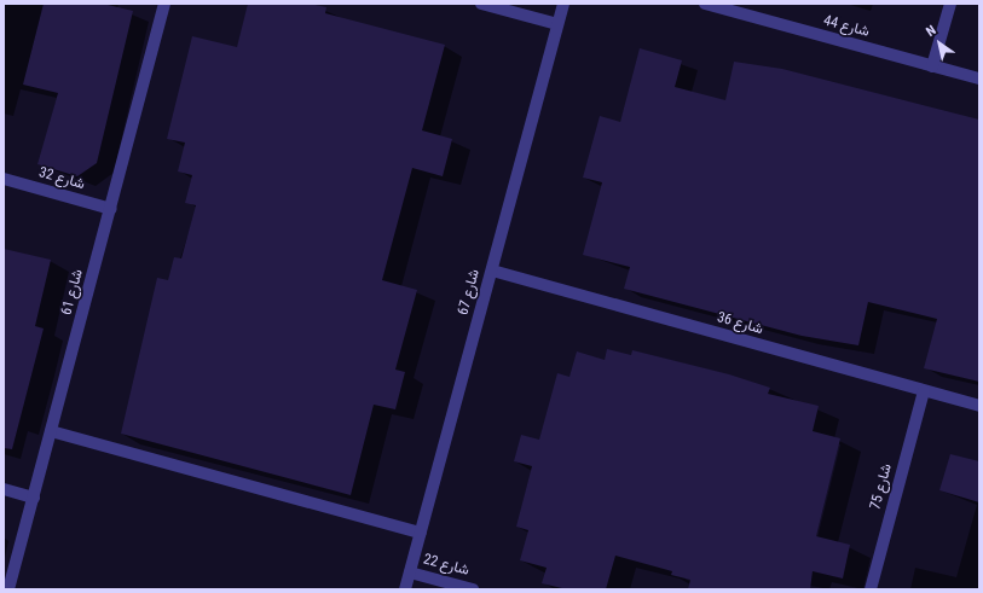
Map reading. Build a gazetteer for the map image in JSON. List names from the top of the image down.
{
  "streets": {
    "street": [
      "شارع 44",
      "شارع 32",
      "شارع 61",
      "شارع 67",
      "شارع 36",
      "شارع 75",
      "شارع 22"
    ]
  },
  "crossings": [
    ["شارع 32", "شارع 61"],
    ["شارع 67", "شارع 36"],
    ["شارع 67", "شارع 22"],
    ["شارع 36", "شارع 75"]
  ],
  "north": "top left"
}
